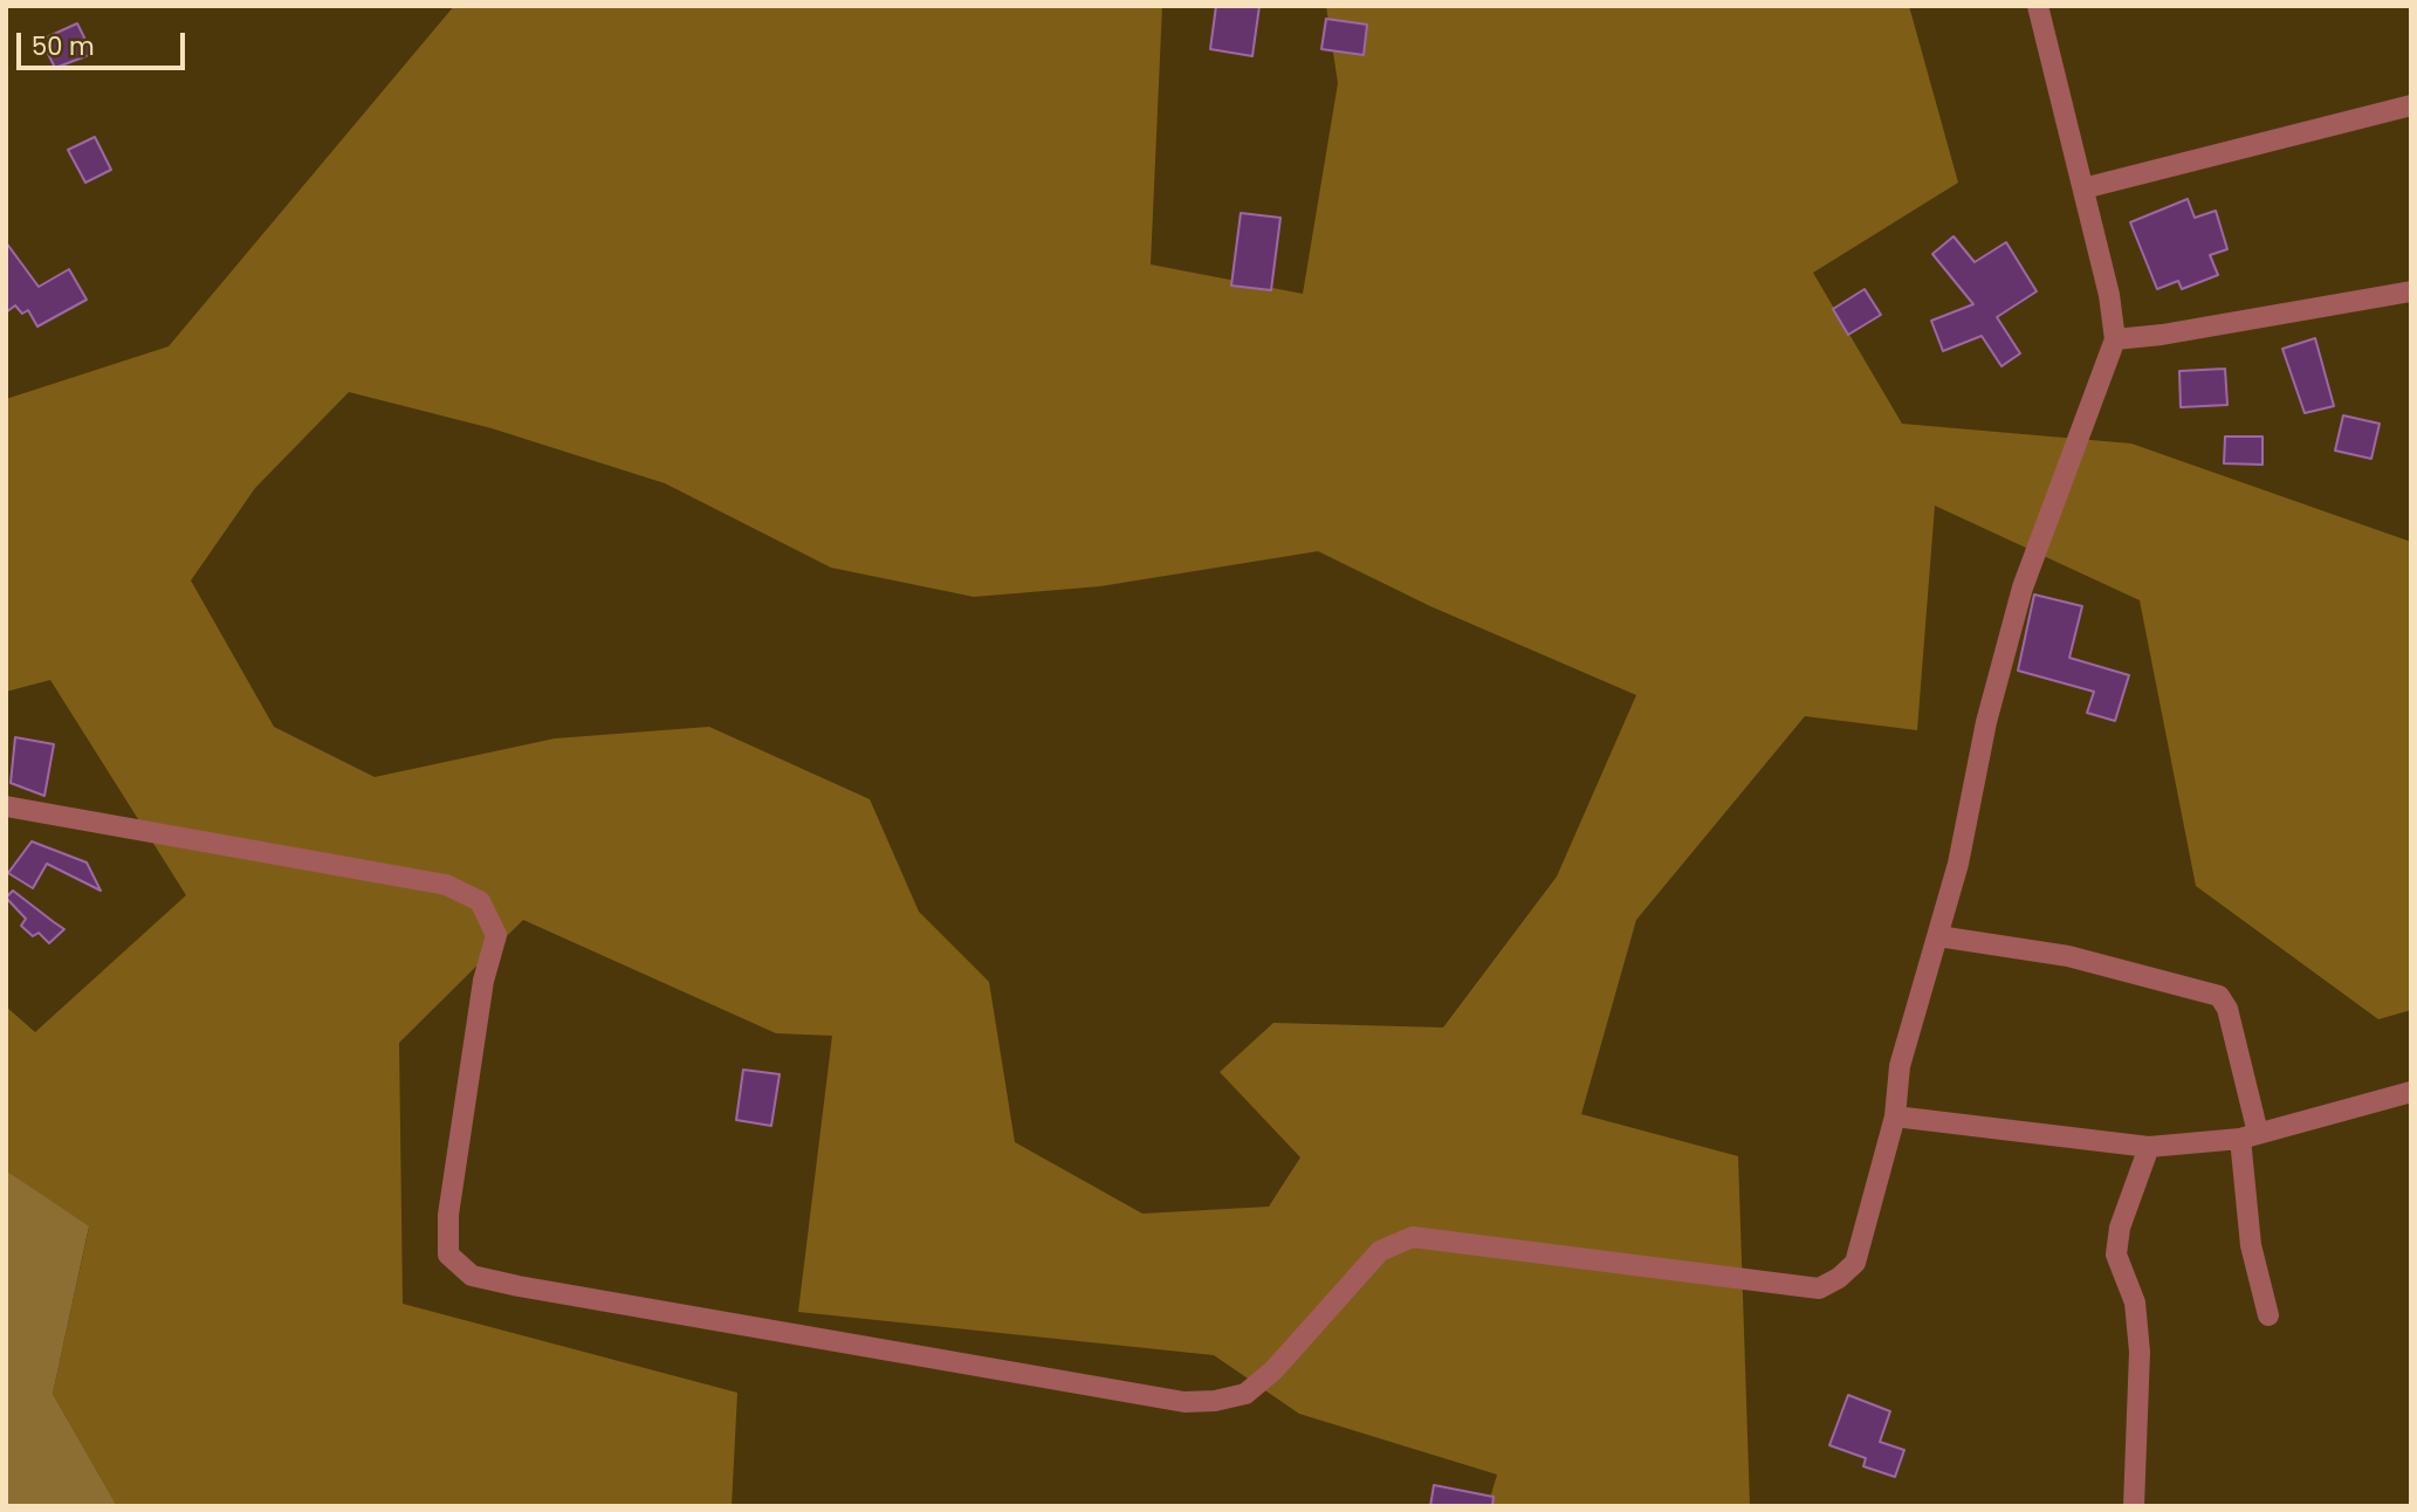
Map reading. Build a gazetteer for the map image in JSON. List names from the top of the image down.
{
  "scale_bar": "50 m"
}
